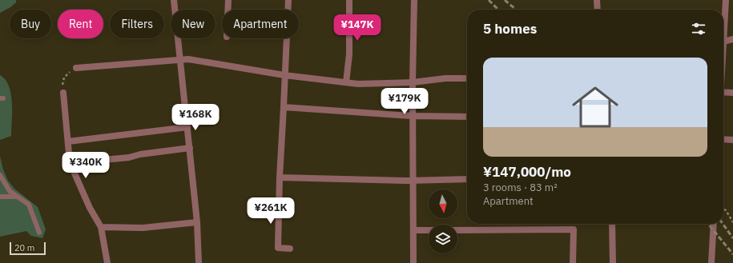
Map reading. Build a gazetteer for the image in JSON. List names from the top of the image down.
{
  "scale_bar": "20 m",
  "north": "bottom",
  "page": {
    "chip": [
      "Buy",
      "Rent",
      "Filters",
      "New",
      "Apartment"
    ],
    "heading": "5 homes",
    "price": [
      "¥147K",
      "¥179K",
      "¥168K",
      "¥340K",
      "¥261K"
    ],
    "list": [
      {
        "name": "¥147,000/mo",
        "note": "3 rooms · 83 m² · Apartment"
      }
    ],
    "scale": "20 m"
  }
}
